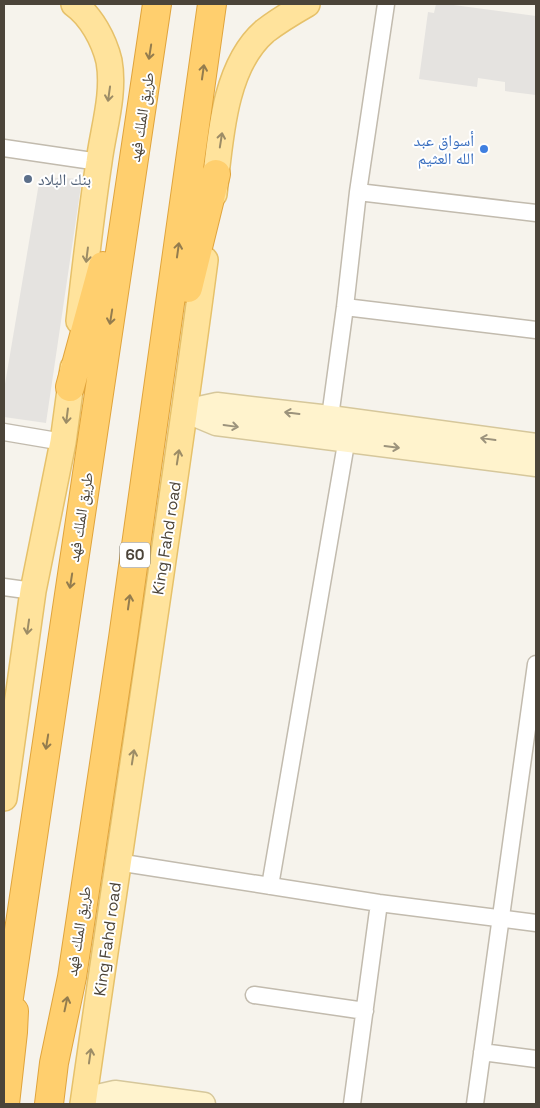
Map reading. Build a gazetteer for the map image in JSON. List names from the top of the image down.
{
  "streets": {
    "highway": ["طريق الملك فهد", "60"],
    "main road": ["King Fahd road"]
  },
  "crossings": [
    ["طريق الملك فهد", "King Fahd road"]
  ],
  "one_way": ["King Fahd road"],
  "places": ["أسواق عبد الله العثيم", "بنك البلاد"]
}
